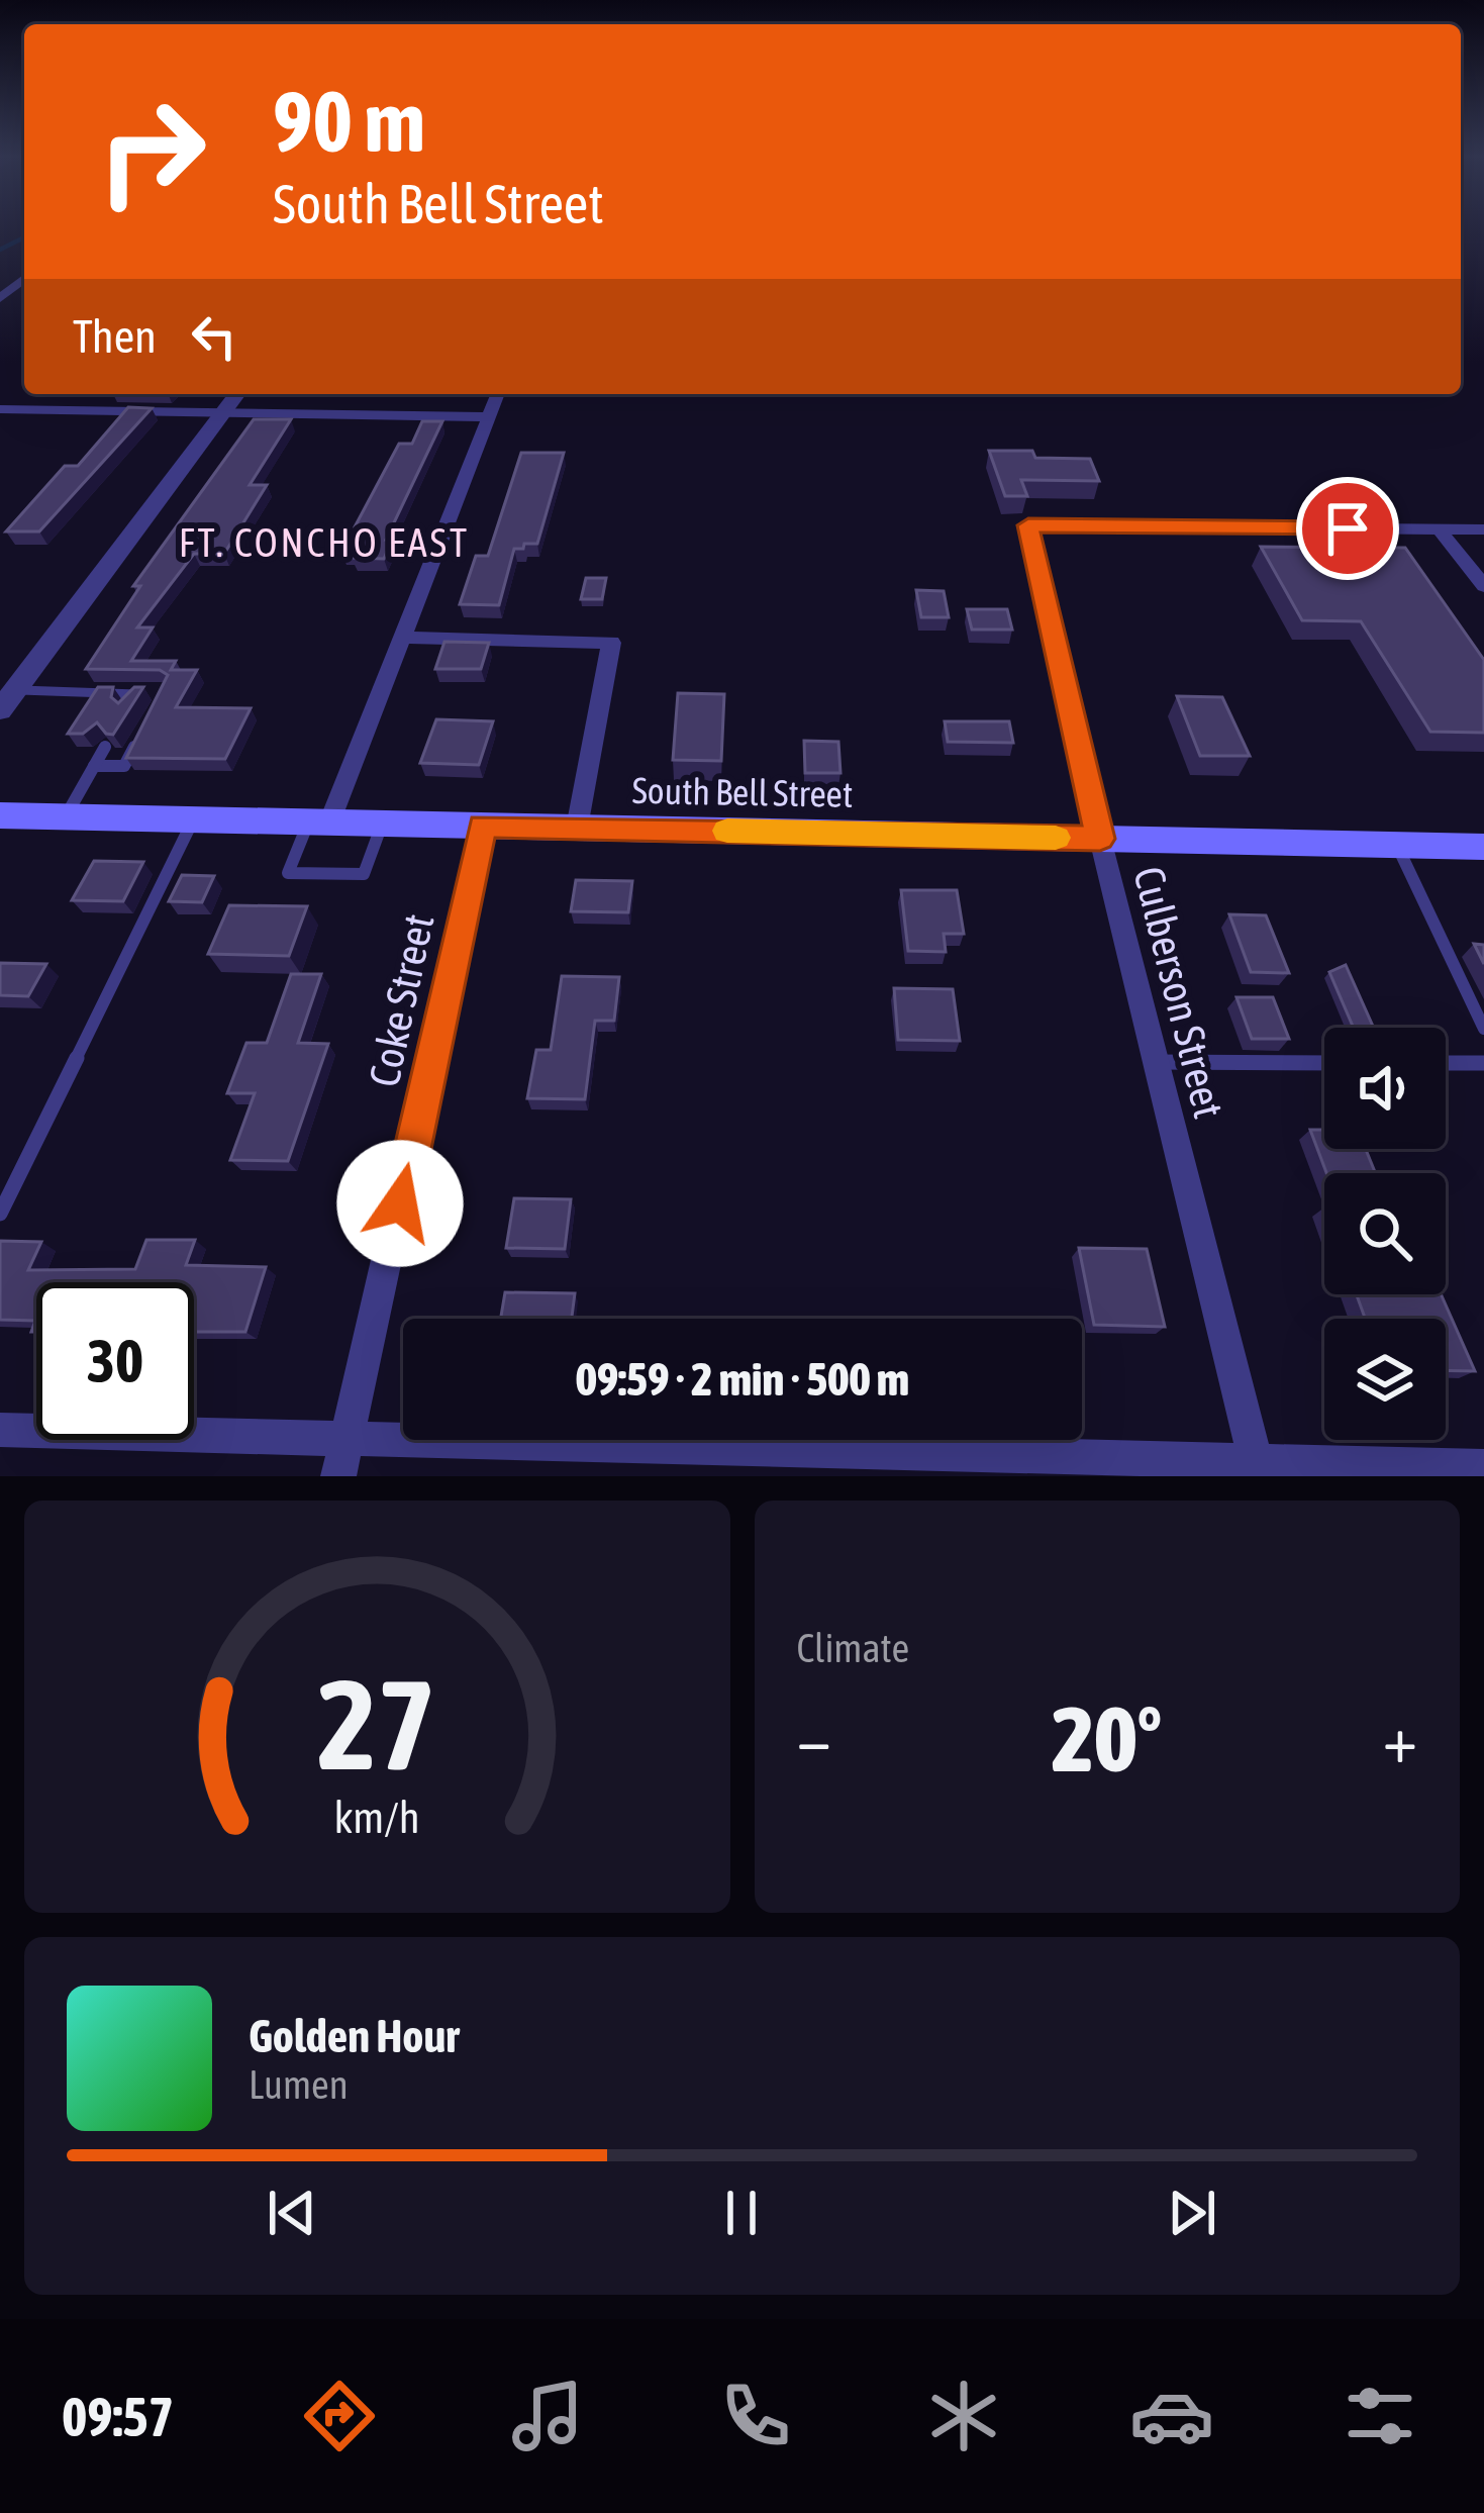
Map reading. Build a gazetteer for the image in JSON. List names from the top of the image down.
{
  "streets": {
    "main road": ["South Bell Street"],
    "street": ["Culberson Street", "Coke Street"]
  },
  "crossings": [
    ["South Bell Street", "Culberson Street"],
    ["South Bell Street", "Coke Street"]
  ],
  "districts": ["FT. CONCHO EAST"],
  "page": {
    "turn": ["90 m", "South Bell Street"],
    "then": "Then",
    "limit": "30",
    "trip": "09:59 · 2 min · 500 m",
    "tile": "Climate",
    "heat": ["−", "20°", "+"],
    "song": ["Golden Hour", "Lumen"],
    "tabs": "09:57",
    "gauge": ["27", "km/h"]
  }
}
